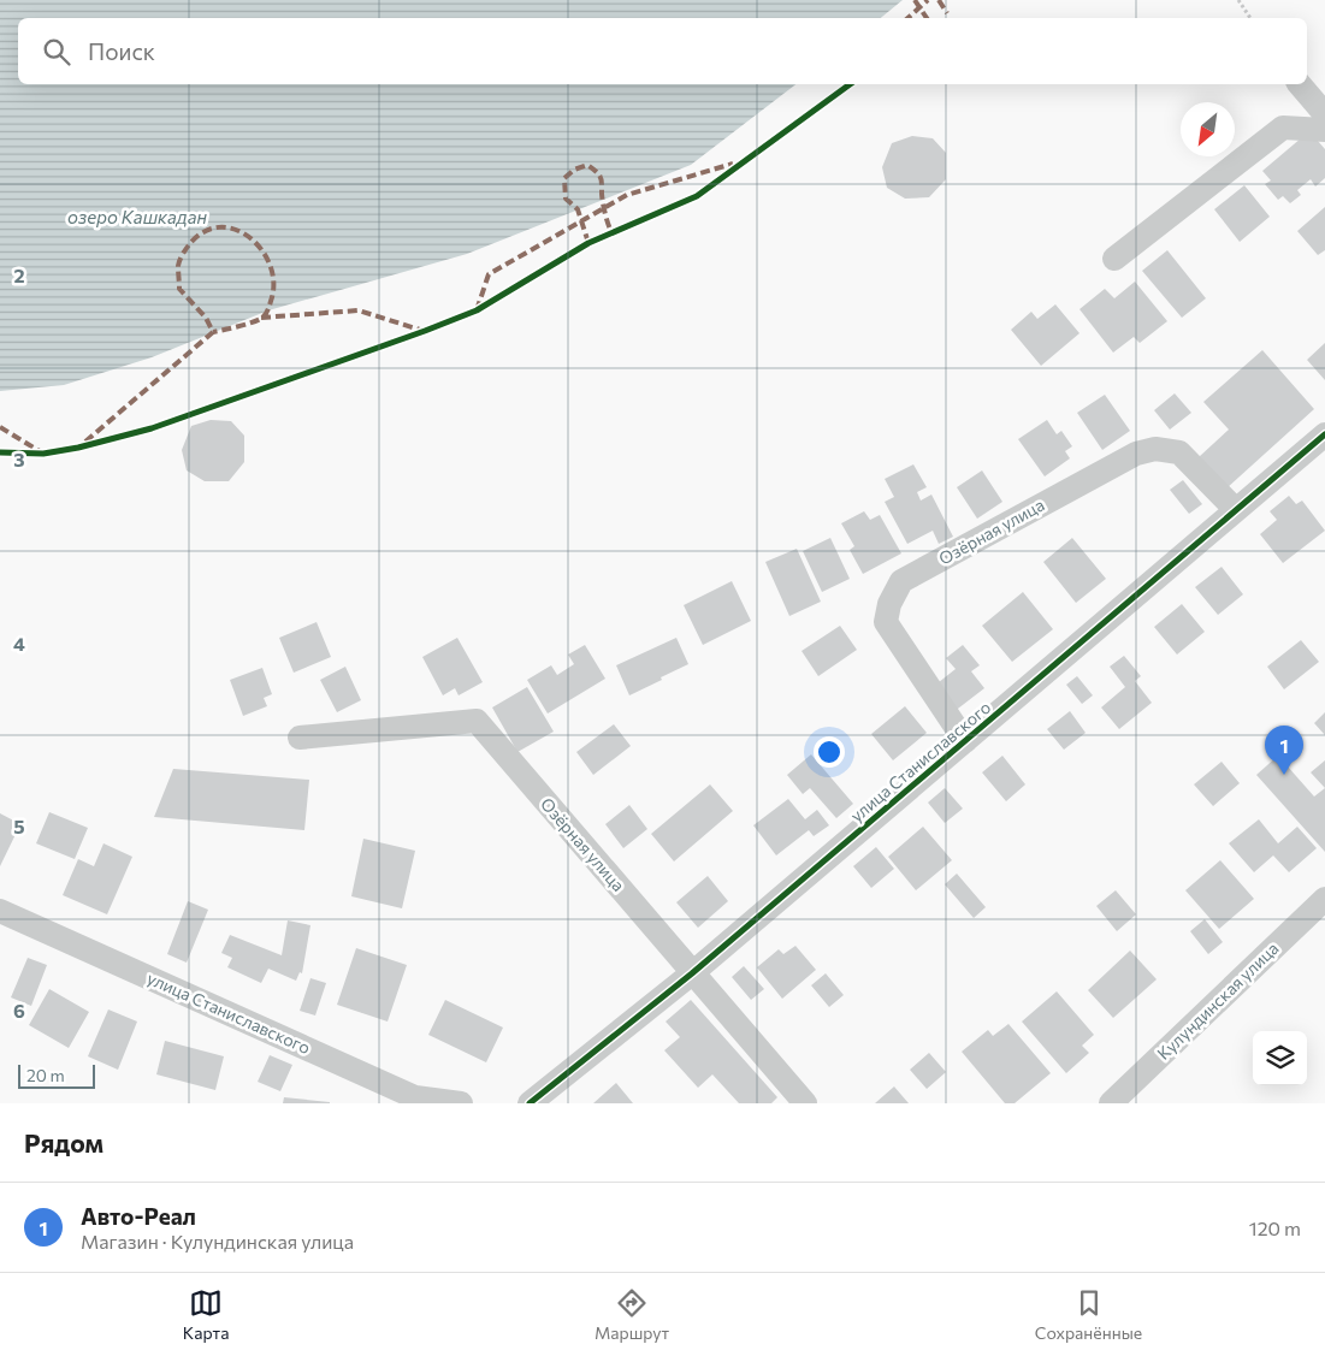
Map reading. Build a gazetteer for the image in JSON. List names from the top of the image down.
{
  "streets": {
    "street": ["Озёрная улица", "улица Станиславского", "Кулундинская улица"]
  },
  "crossings": [
    ["Озёрная улица", "улица Станиславского"]
  ],
  "water": ["озеро Кашкадан"],
  "scale_bar": "20 m",
  "north": "bottom left",
  "page": {
    "search": "Поиск",
    "pins": "1",
    "scale": "20 m",
    "heading": "Рядом",
    "list": [
      {
        "mark": "1",
        "name": "Авто-Реал",
        "note": "Магазин · Кулундинская улица",
        "value": "120 m"
      }
    ],
    "nav": ["Карта", "Маршрут", "Сохранённые"]
  },
  "grid": {
    "rows": [
      "2",
      "3",
      "4",
      "5",
      "6"
    ]
  }
}
